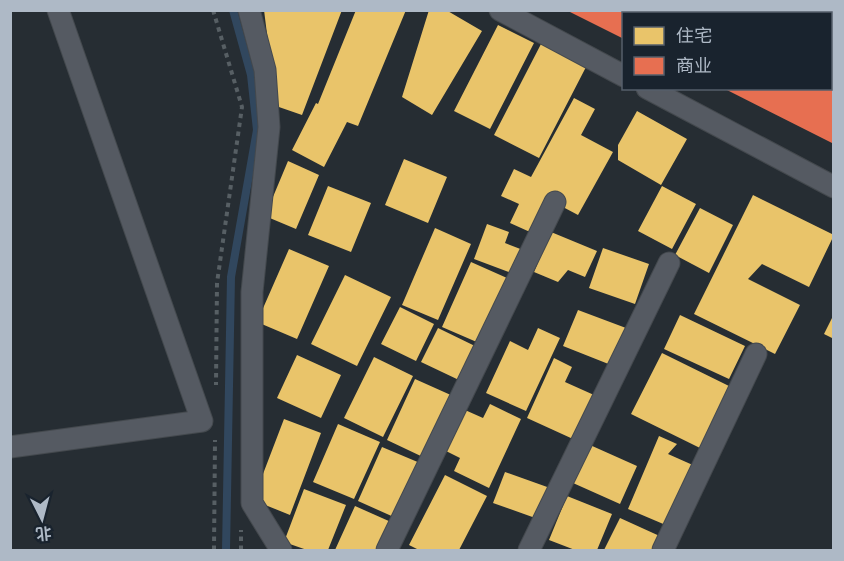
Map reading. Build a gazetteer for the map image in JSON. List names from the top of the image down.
{
  "legend": ["住宅", "商业"],
  "north": "bottom"
}
